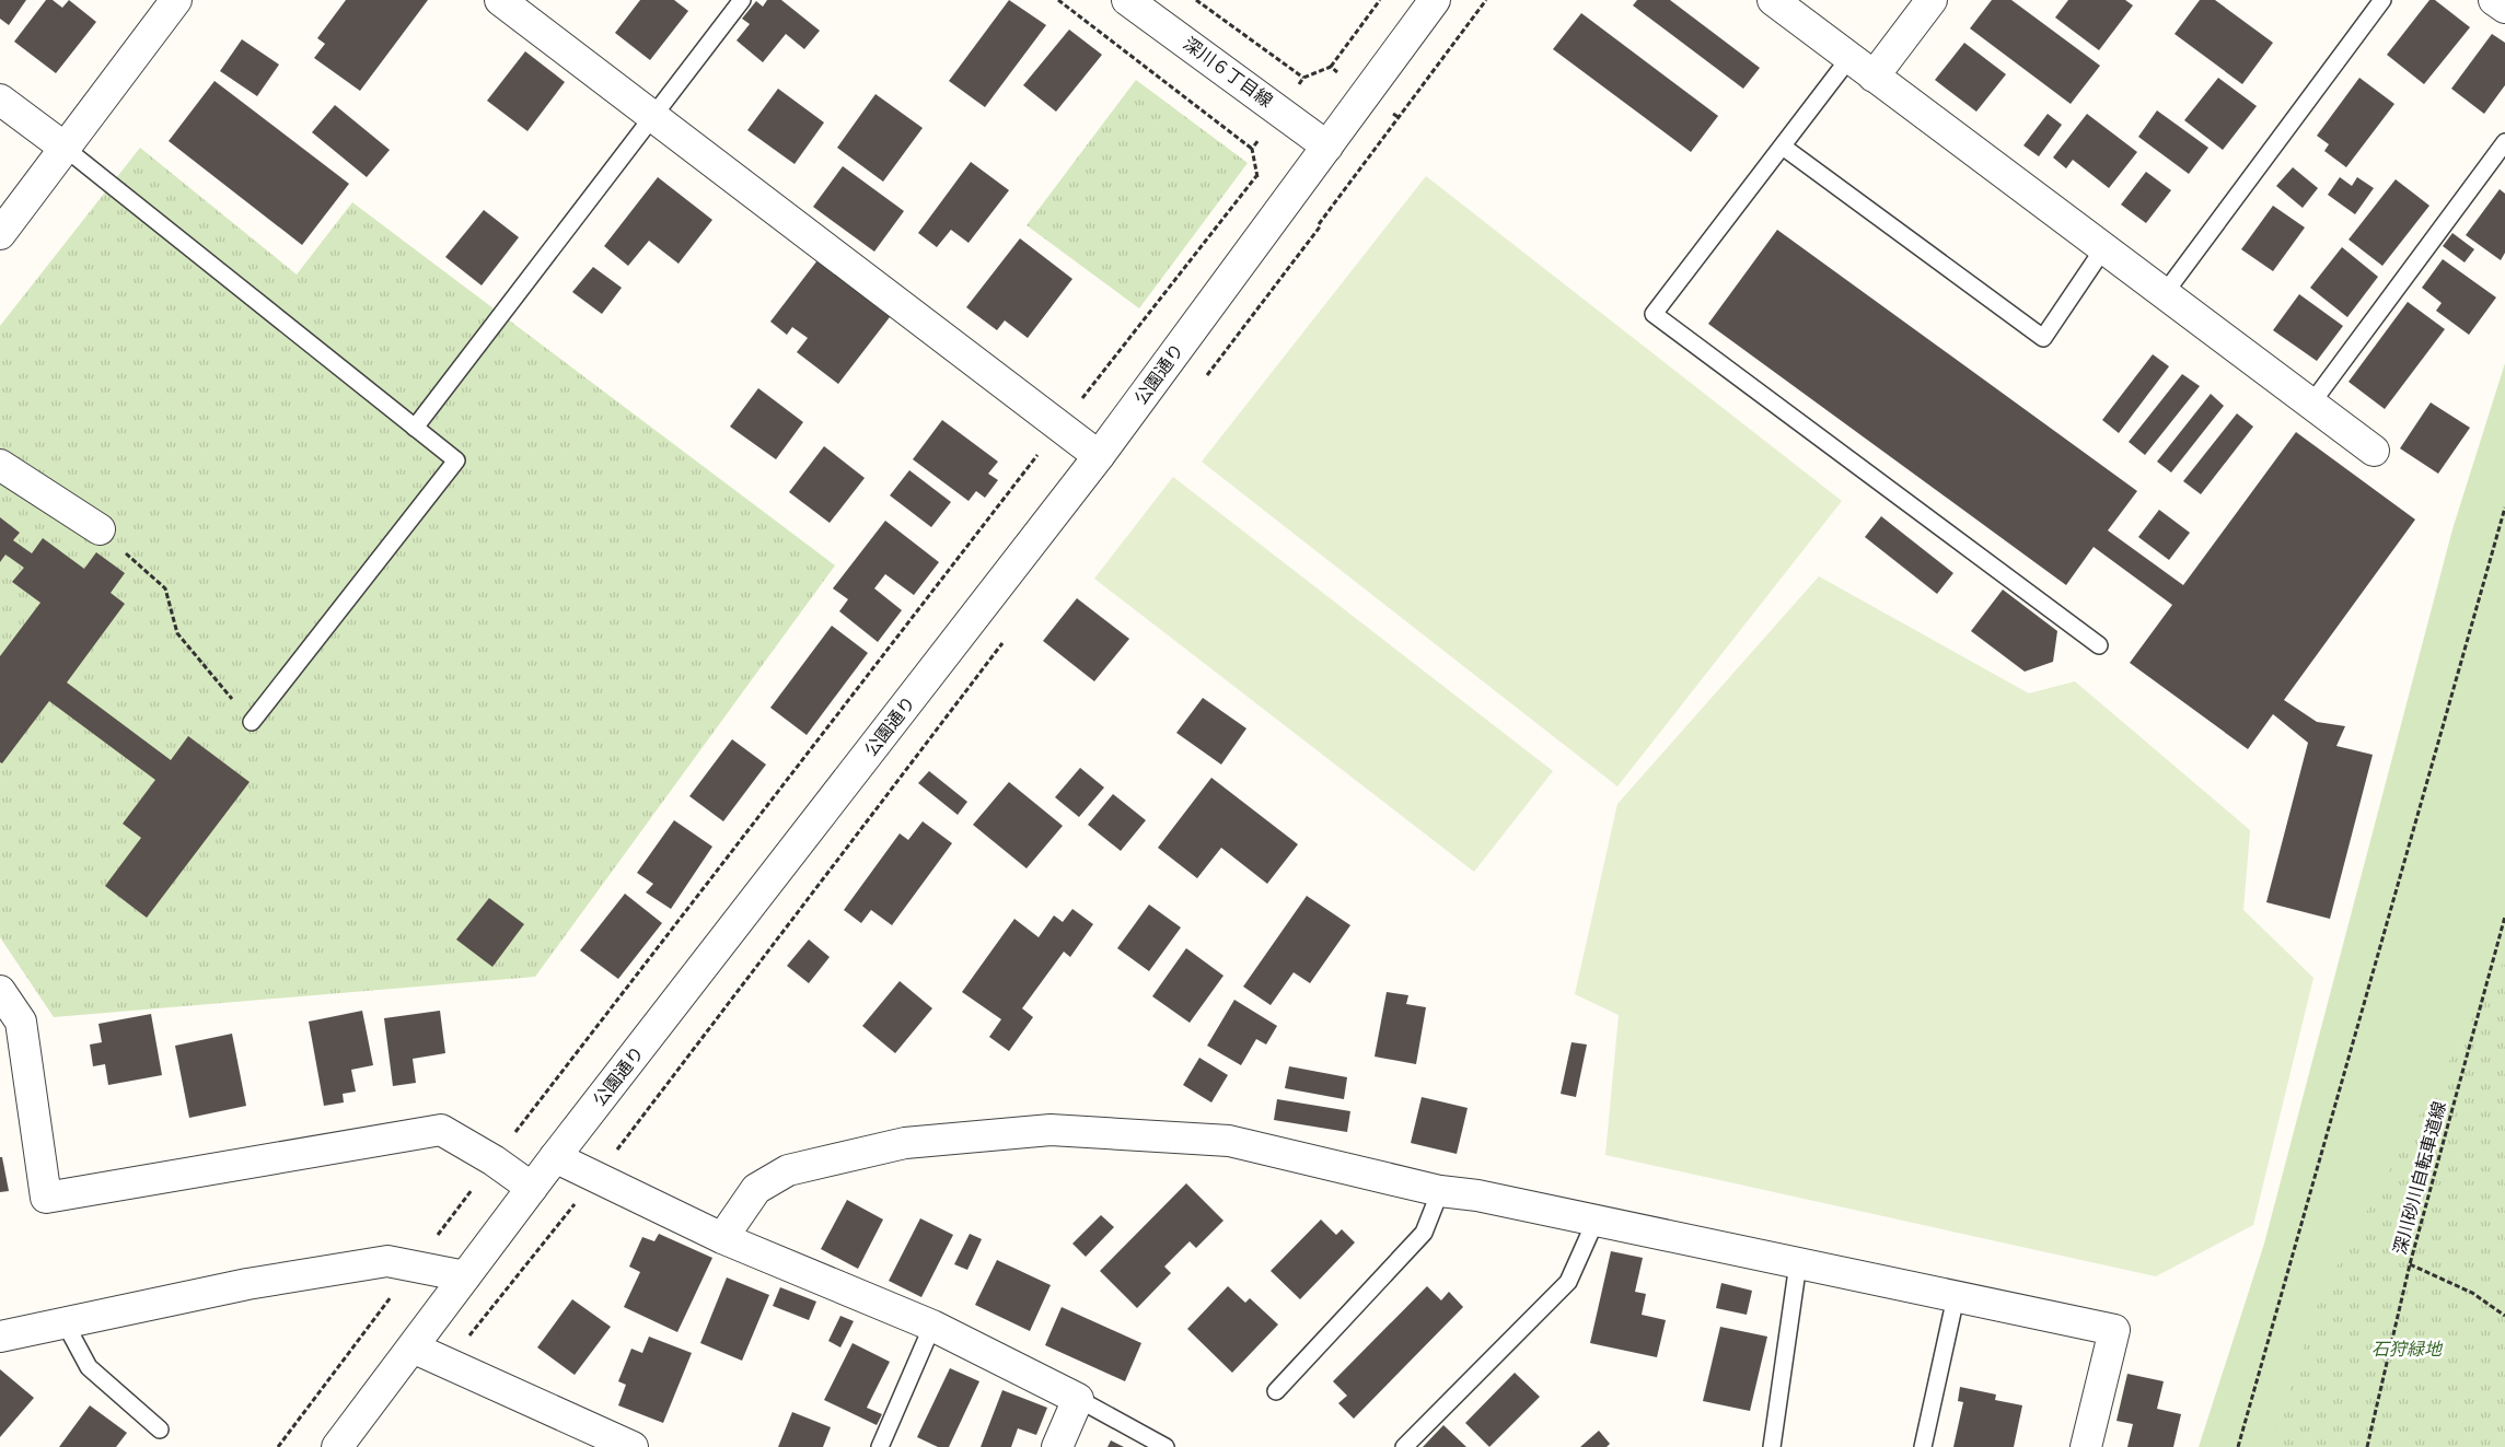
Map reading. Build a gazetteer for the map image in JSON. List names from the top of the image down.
{
  "streets": {
    "street": ["深川６丁目線", "公園通り"],
    "path": ["深川砂川自転車道線"]
  },
  "crossings": [
    ["深川６丁目線", "公園通り"]
  ],
  "parks": ["石狩緑地"]
}
